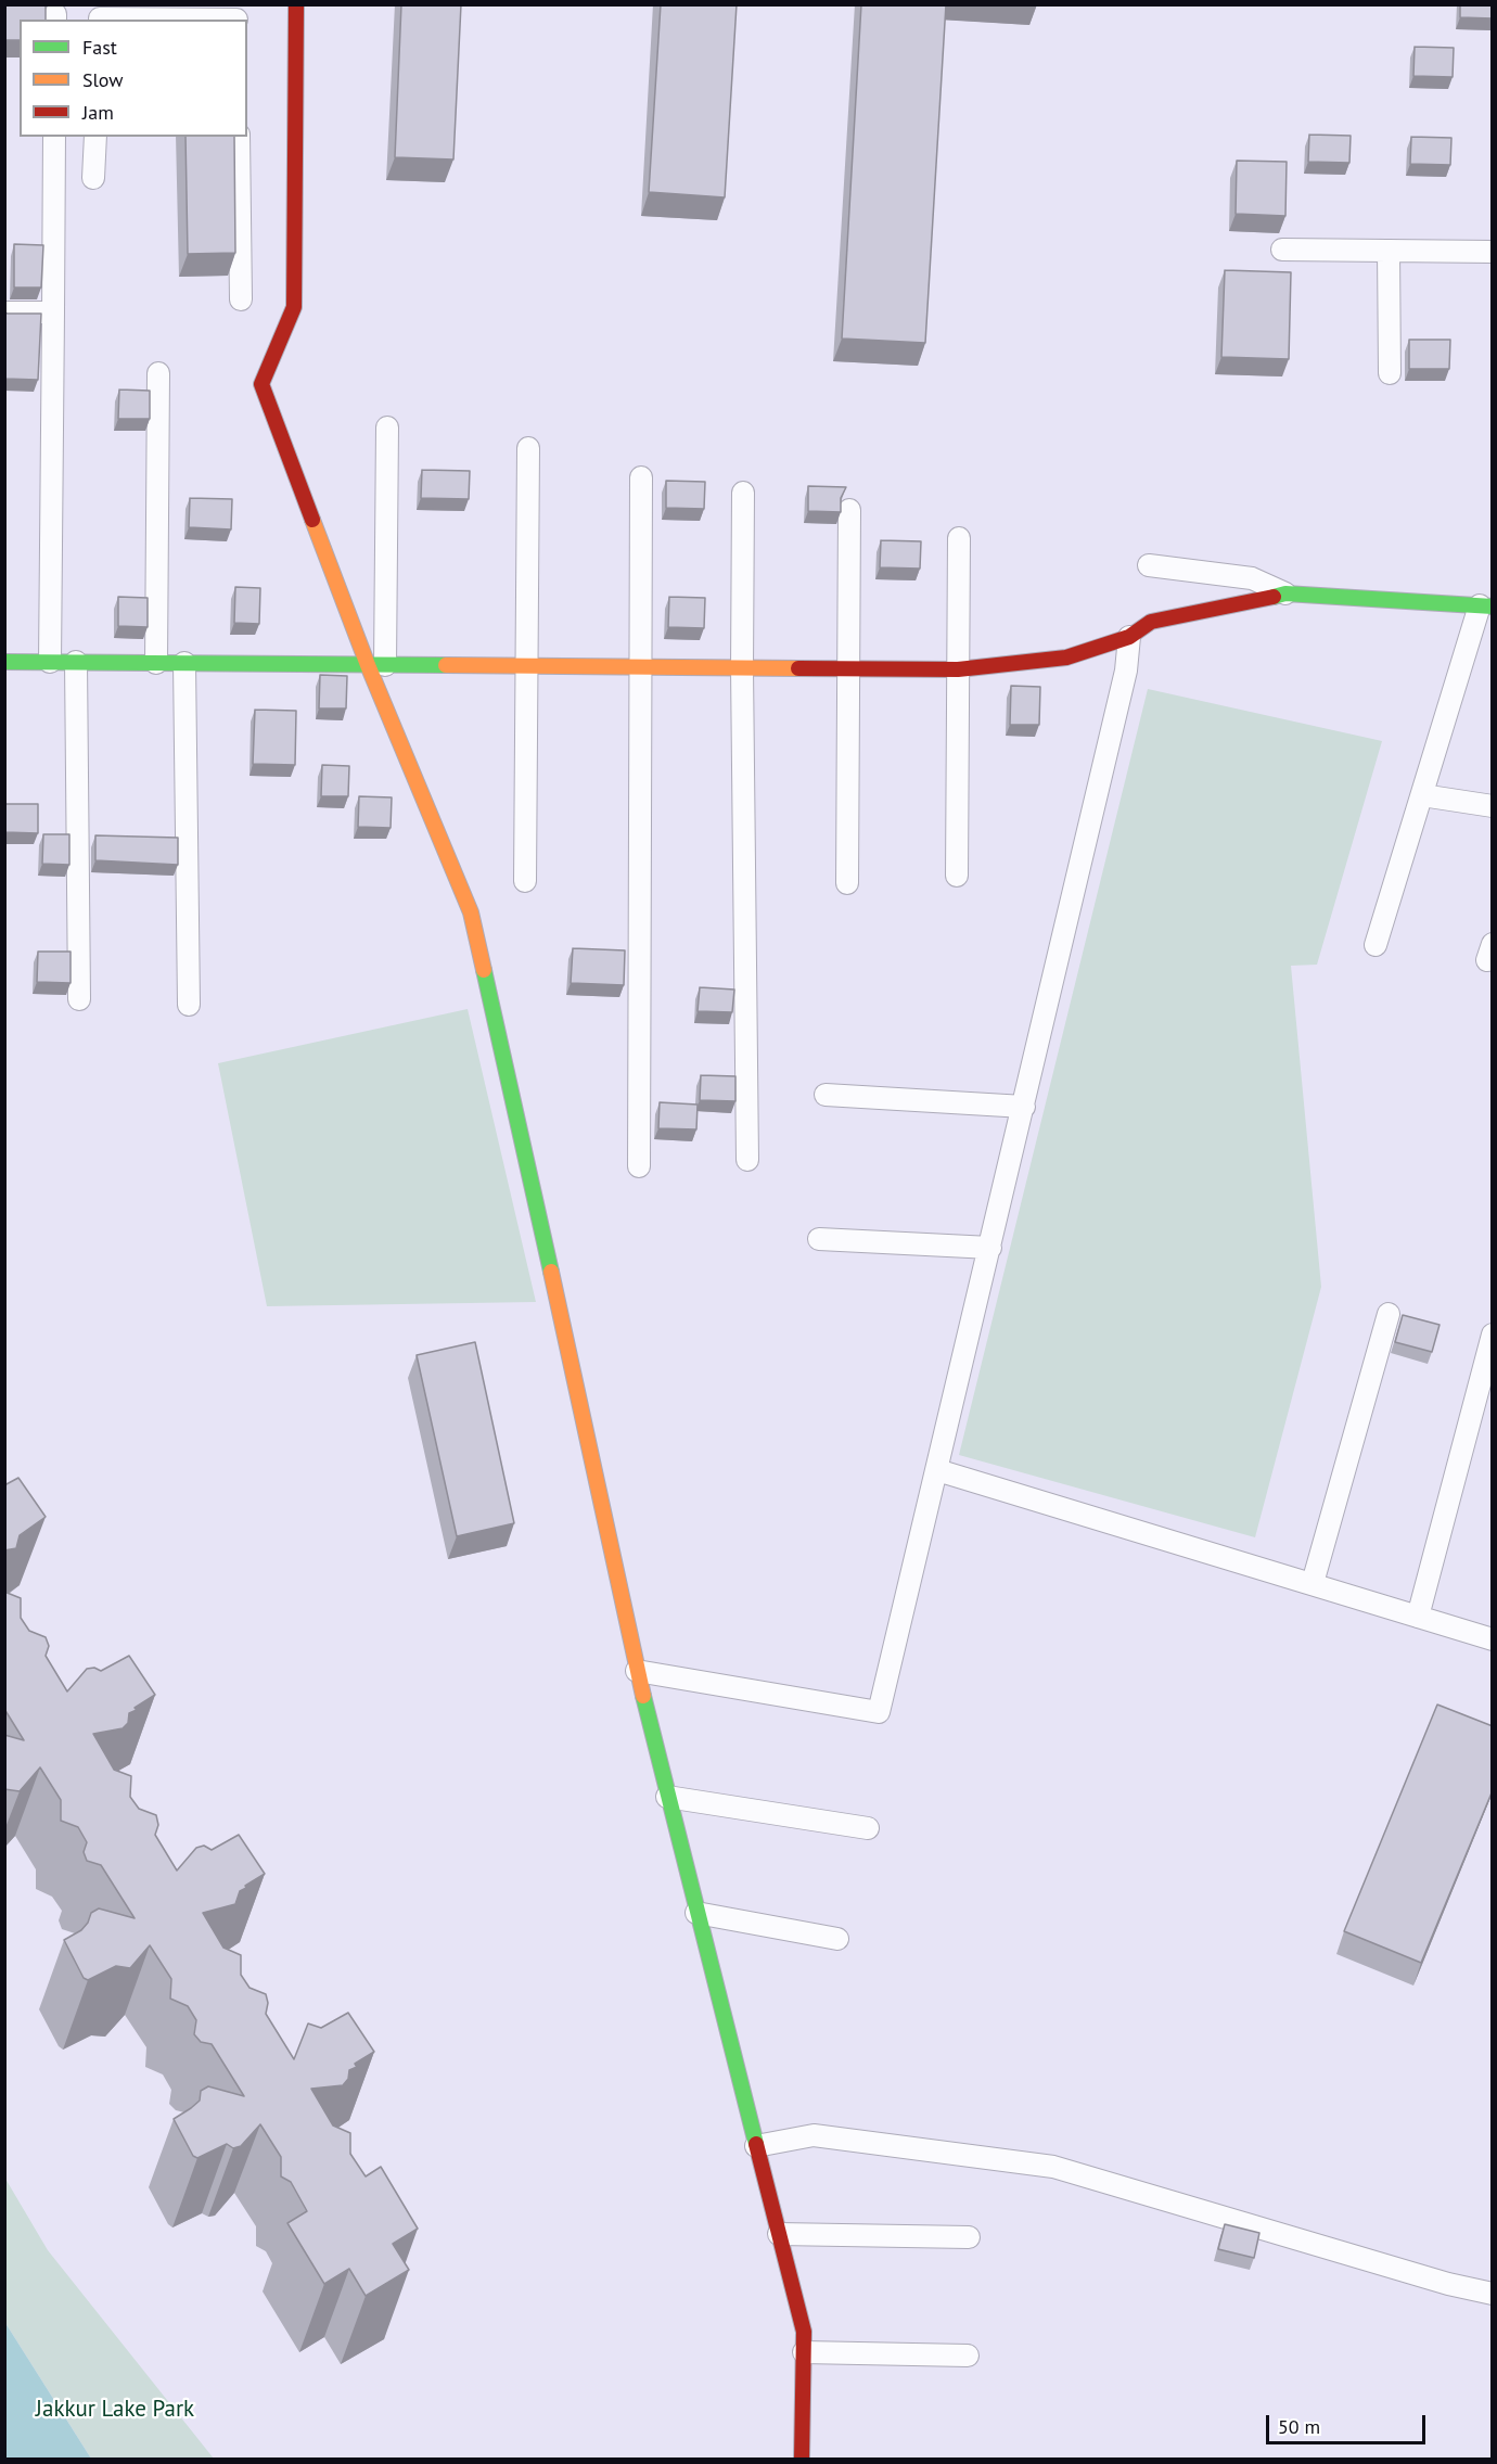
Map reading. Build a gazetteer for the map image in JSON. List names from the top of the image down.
{
  "parks": ["Jakkur Lake Park"],
  "legend": ["Fast", "Slow", "Jam"],
  "scale_bar": "50 m"
}
